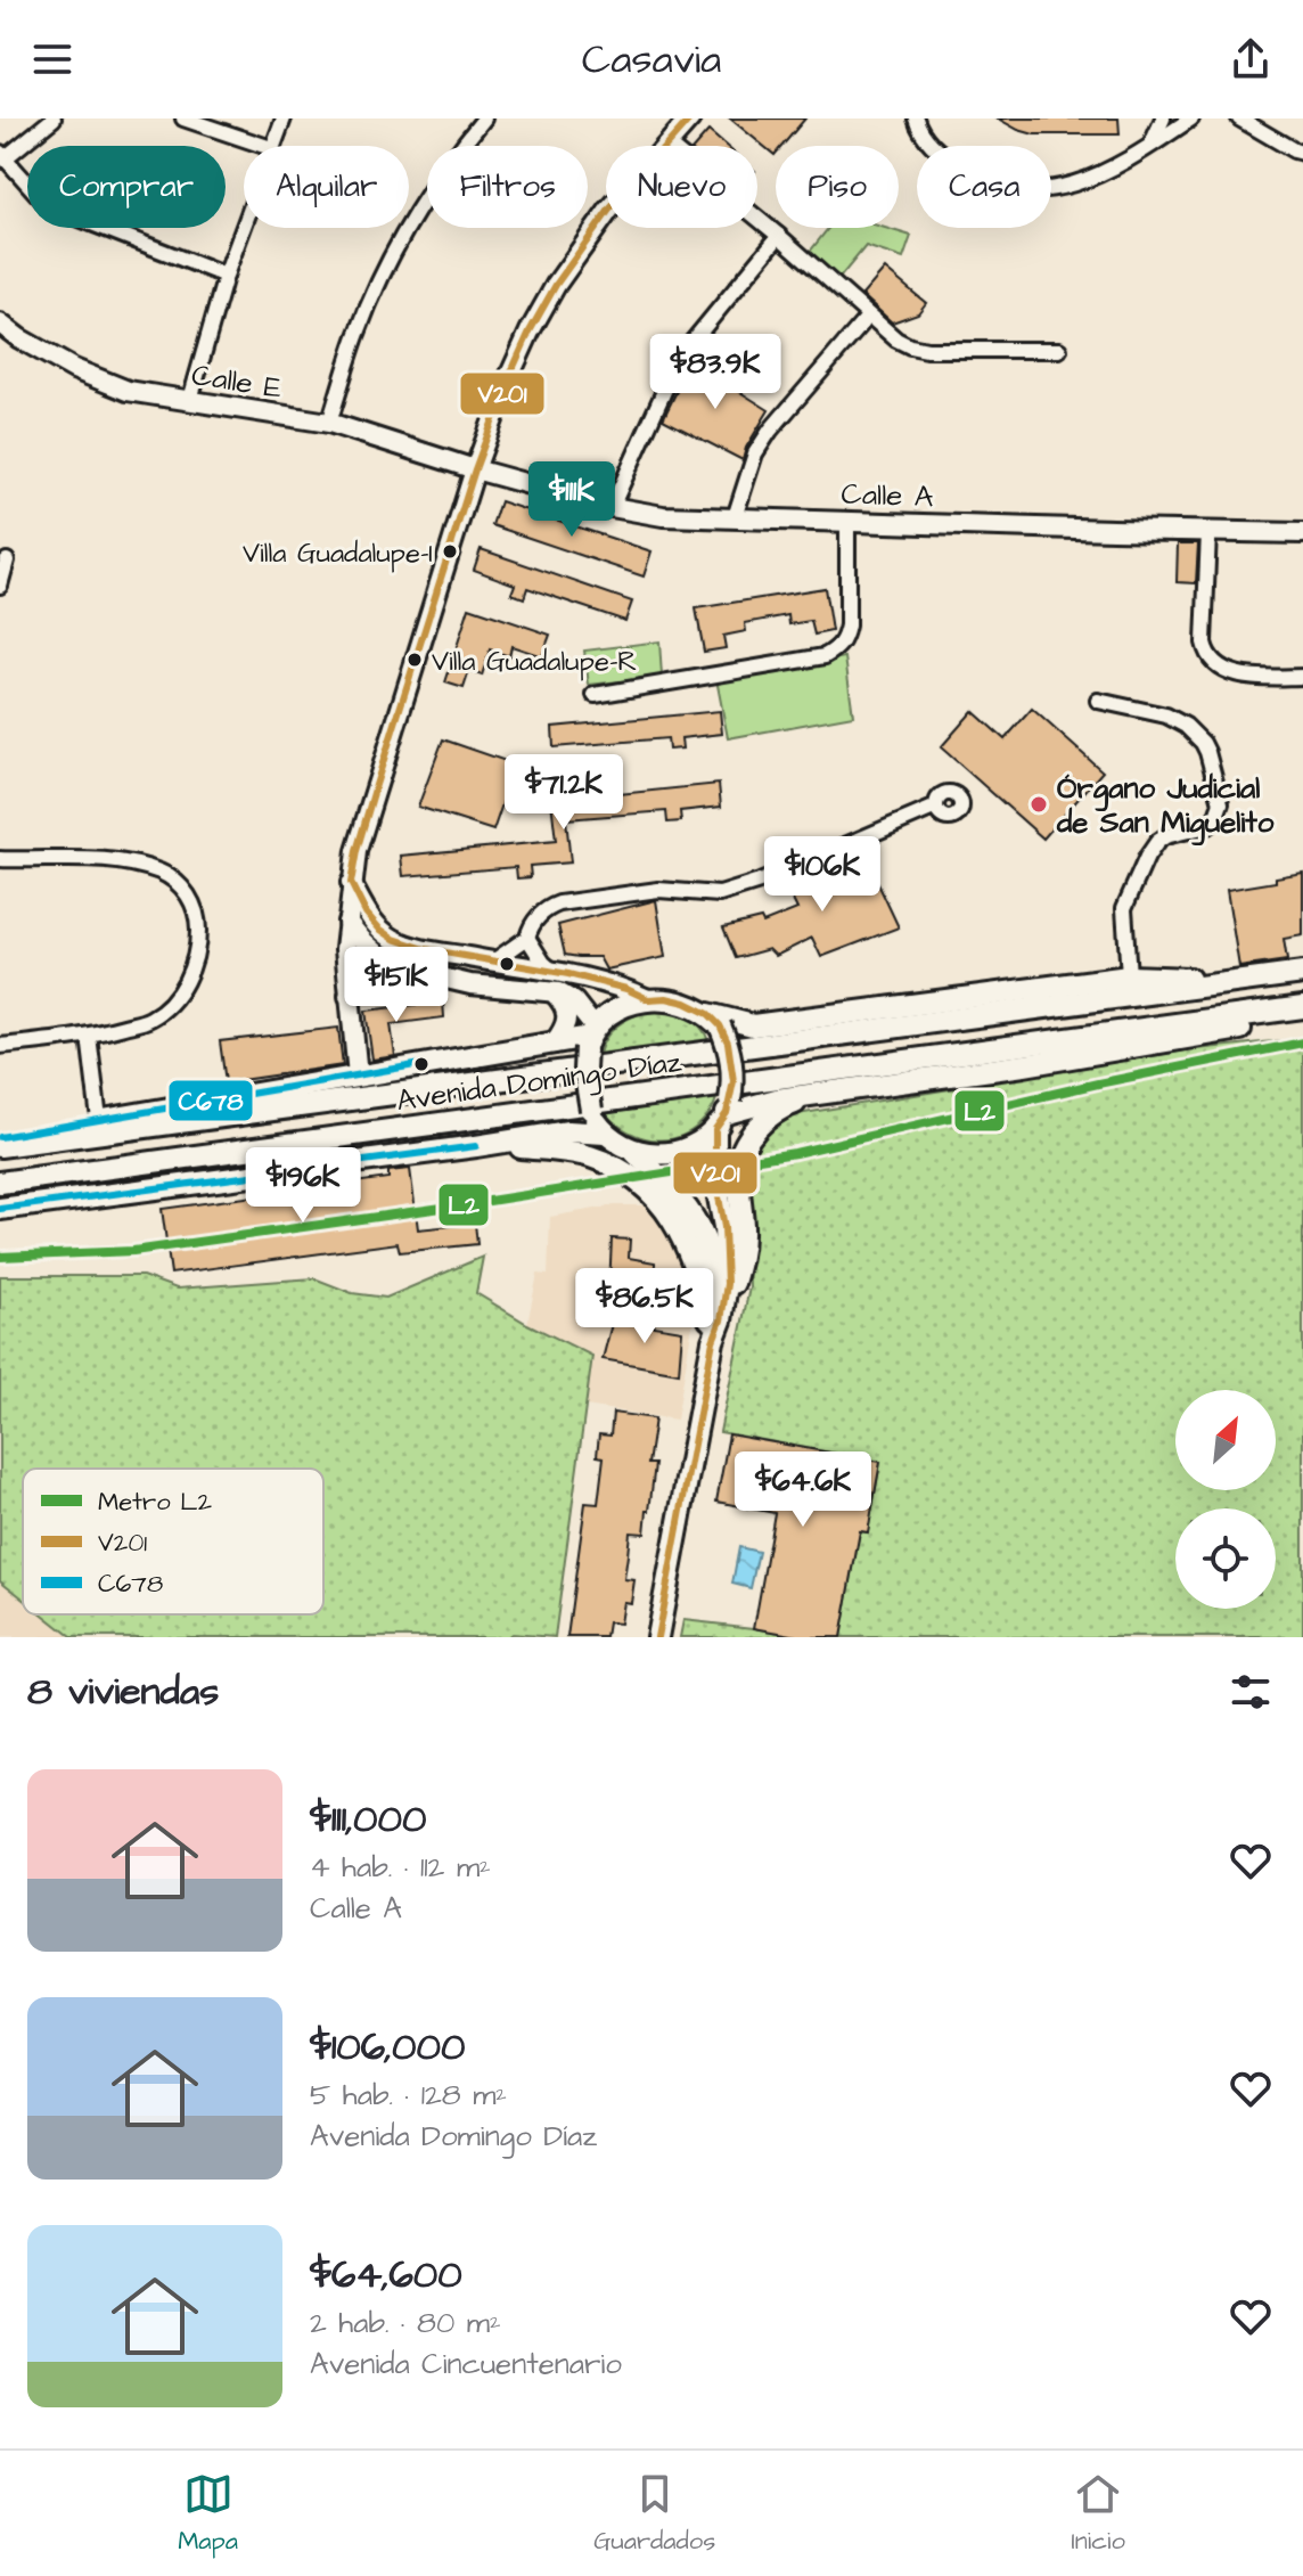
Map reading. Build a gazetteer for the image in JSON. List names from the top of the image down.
{
  "streets": {
    "main road": ["Calle E", "Calle A", "Avenida Domingo Díaz"]
  },
  "crossings": [
    ["Calle E", "Calle A"]
  ],
  "places": ["Villa Guadalupe-I", "Villa Guadalupe-R", "Órgano Judicial de San Miguelito"],
  "lines": ["transit line V201", "metro line L2", "transit line C678"],
  "legend": ["Metro L2", "V201", "C678"],
  "north": "top right",
  "page": {
    "header": "Casavia",
    "chip": [
      "Comprar",
      "Alquilar",
      "Filtros",
      "Nuevo",
      "Piso",
      "Casa"
    ],
    "price": [
      "$83.9K",
      "$111K",
      "$71.2K",
      "$106K",
      "$151K",
      "$196K",
      "$86.5K",
      "$64.6K"
    ],
    "heading": "8 viviendas",
    "list": [
      {
        "name": "$111,000",
        "note": "4 hab. · 112 m² · Calle A"
      },
      {
        "name": "$106,000",
        "note": "5 hab. · 128 m² · Avenida Domingo Díaz"
      },
      {
        "name": "$64,600",
        "note": "2 hab. · 80 m² · Avenida Cincuentenario"
      }
    ],
    "tabs": ["Mapa", "Guardados", "Inicio"]
  }
}
